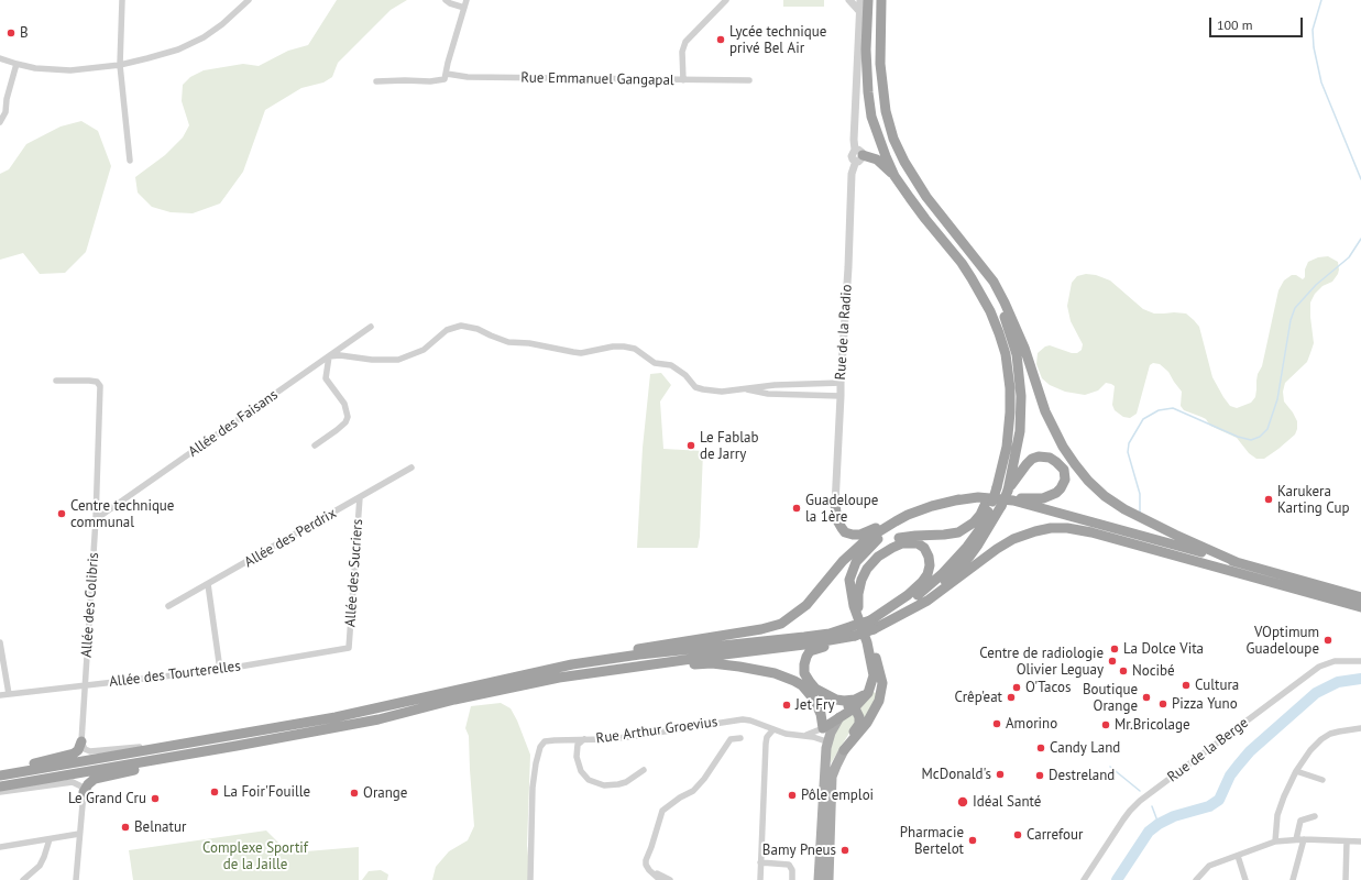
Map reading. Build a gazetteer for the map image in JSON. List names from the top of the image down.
{
  "streets": {
    "street": [
      "Rue Emmanuel Gangapal",
      "Rue de la Radio",
      "Allée des Faisans",
      "Allée des Perdrix",
      "Allée des Sucriers",
      "Allée des Colibris",
      "Allée des Tourterelles",
      "Rue Arthur Groevius",
      "Rue de la Berge"
    ]
  },
  "crossings": [
    ["Allée des Faisans", "Allée des Colibris"],
    ["Allée des Perdrix", "Allée des Sucriers"],
    ["Allée des Sucriers", "Allée des Tourterelles"],
    ["Allée des Colibris", "Allée des Tourterelles"]
  ],
  "parks": ["Complexe Sportif de la Jaille"],
  "places": [
    "B",
    "Lycée technique privé Bel Air",
    "Le Fablab de Jarry",
    "Karukera Karting Cup",
    "Guadeloupe la 1ère",
    "Centre technique communal",
    "VOptimum Guadeloupe",
    "La Dolce Vita",
    "Centre de radiologie Olivier Leguay",
    "Nocibé",
    "Cultura",
    "O'Tacos",
    "Crêp'eat",
    "Boutique Orange",
    "Pizza Yuno",
    "Jet Fry",
    "Amorino",
    "Mr.Bricolage",
    "Candy Land",
    "McDonald's",
    "Destreland",
    "La Foir'Fouille",
    "Orange",
    "Pôle emploi",
    "Le Grand Cru",
    "Idéal Santé",
    "Belnatur",
    "Carrefour",
    "Pharmacie Bertelot",
    "Bamy Pneus"
  ],
  "scale_bar": "100 m"
}
